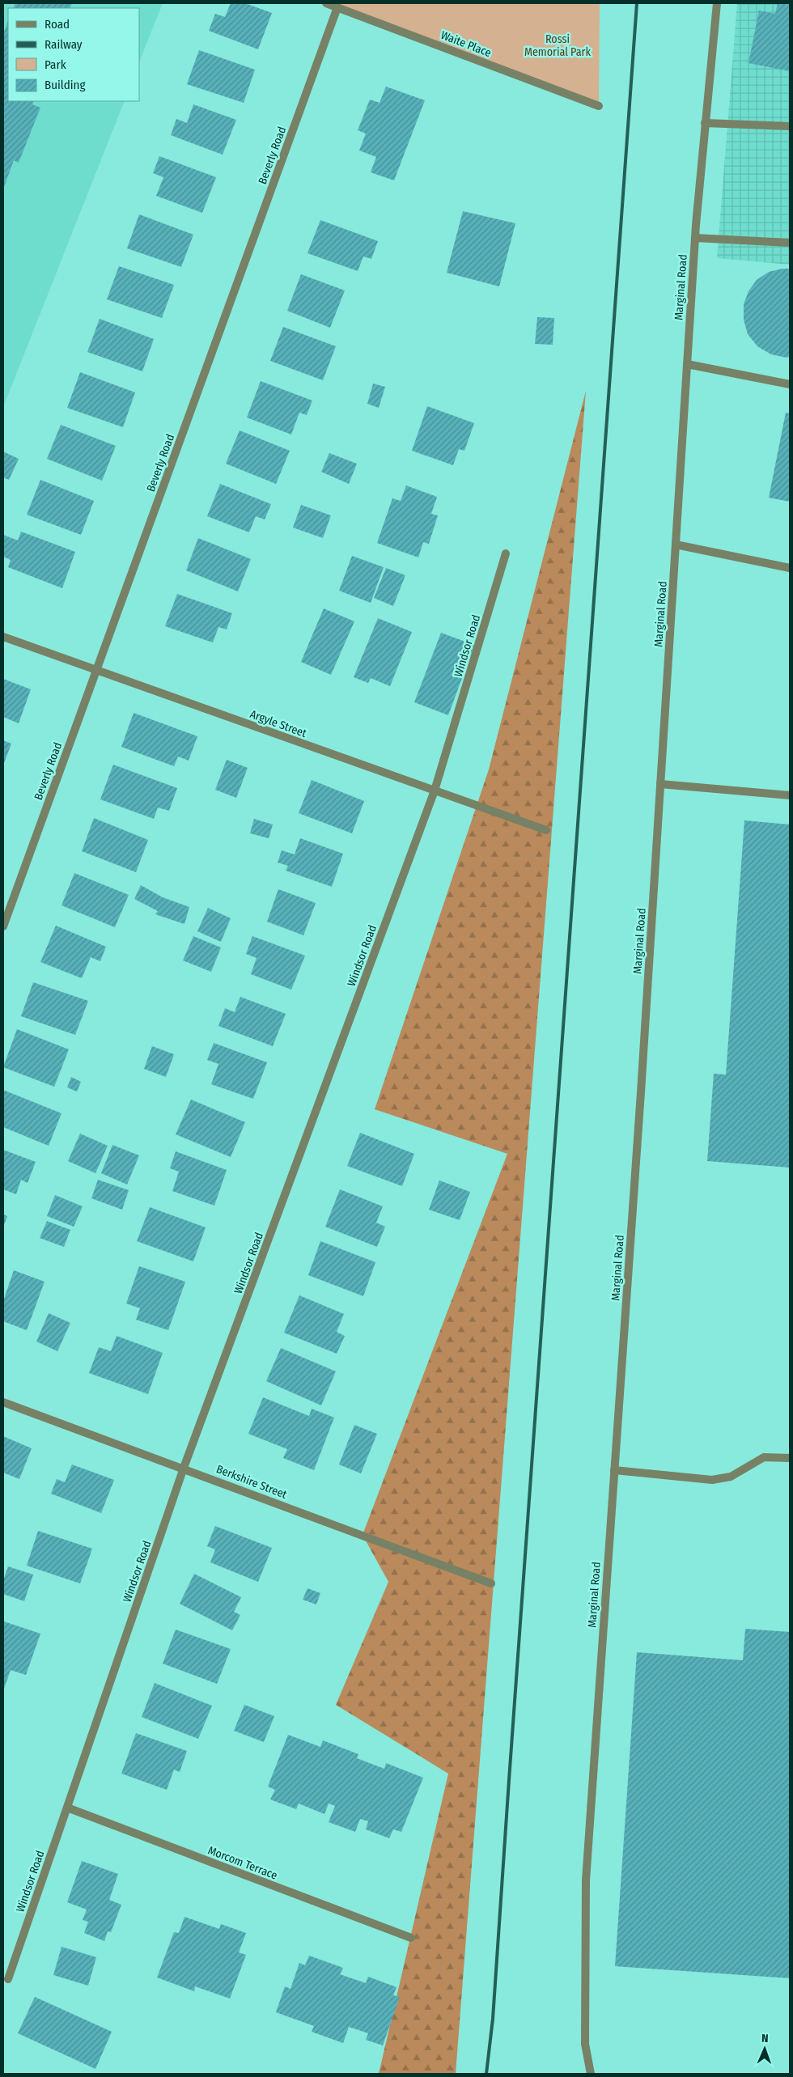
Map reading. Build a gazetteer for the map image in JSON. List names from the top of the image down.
{
  "streets": {
    "street": [
      "Waite Place",
      "Beverly Road",
      "Marginal Road",
      "Windsor Road",
      "Argyle Street",
      "Berkshire Street",
      "Morcom Terrace"
    ]
  },
  "crossings": [
    ["Waite Place", "Beverly Road"],
    ["Beverly Road", "Argyle Street"],
    ["Windsor Road", "Argyle Street"],
    ["Windsor Road", "Berkshire Street"],
    ["Windsor Road", "Morcom Terrace"]
  ],
  "parks": ["Rossi Memorial Park"],
  "legend": [
    "Road",
    "Railway",
    "Park",
    "Building"
  ],
  "north": "top"
}
